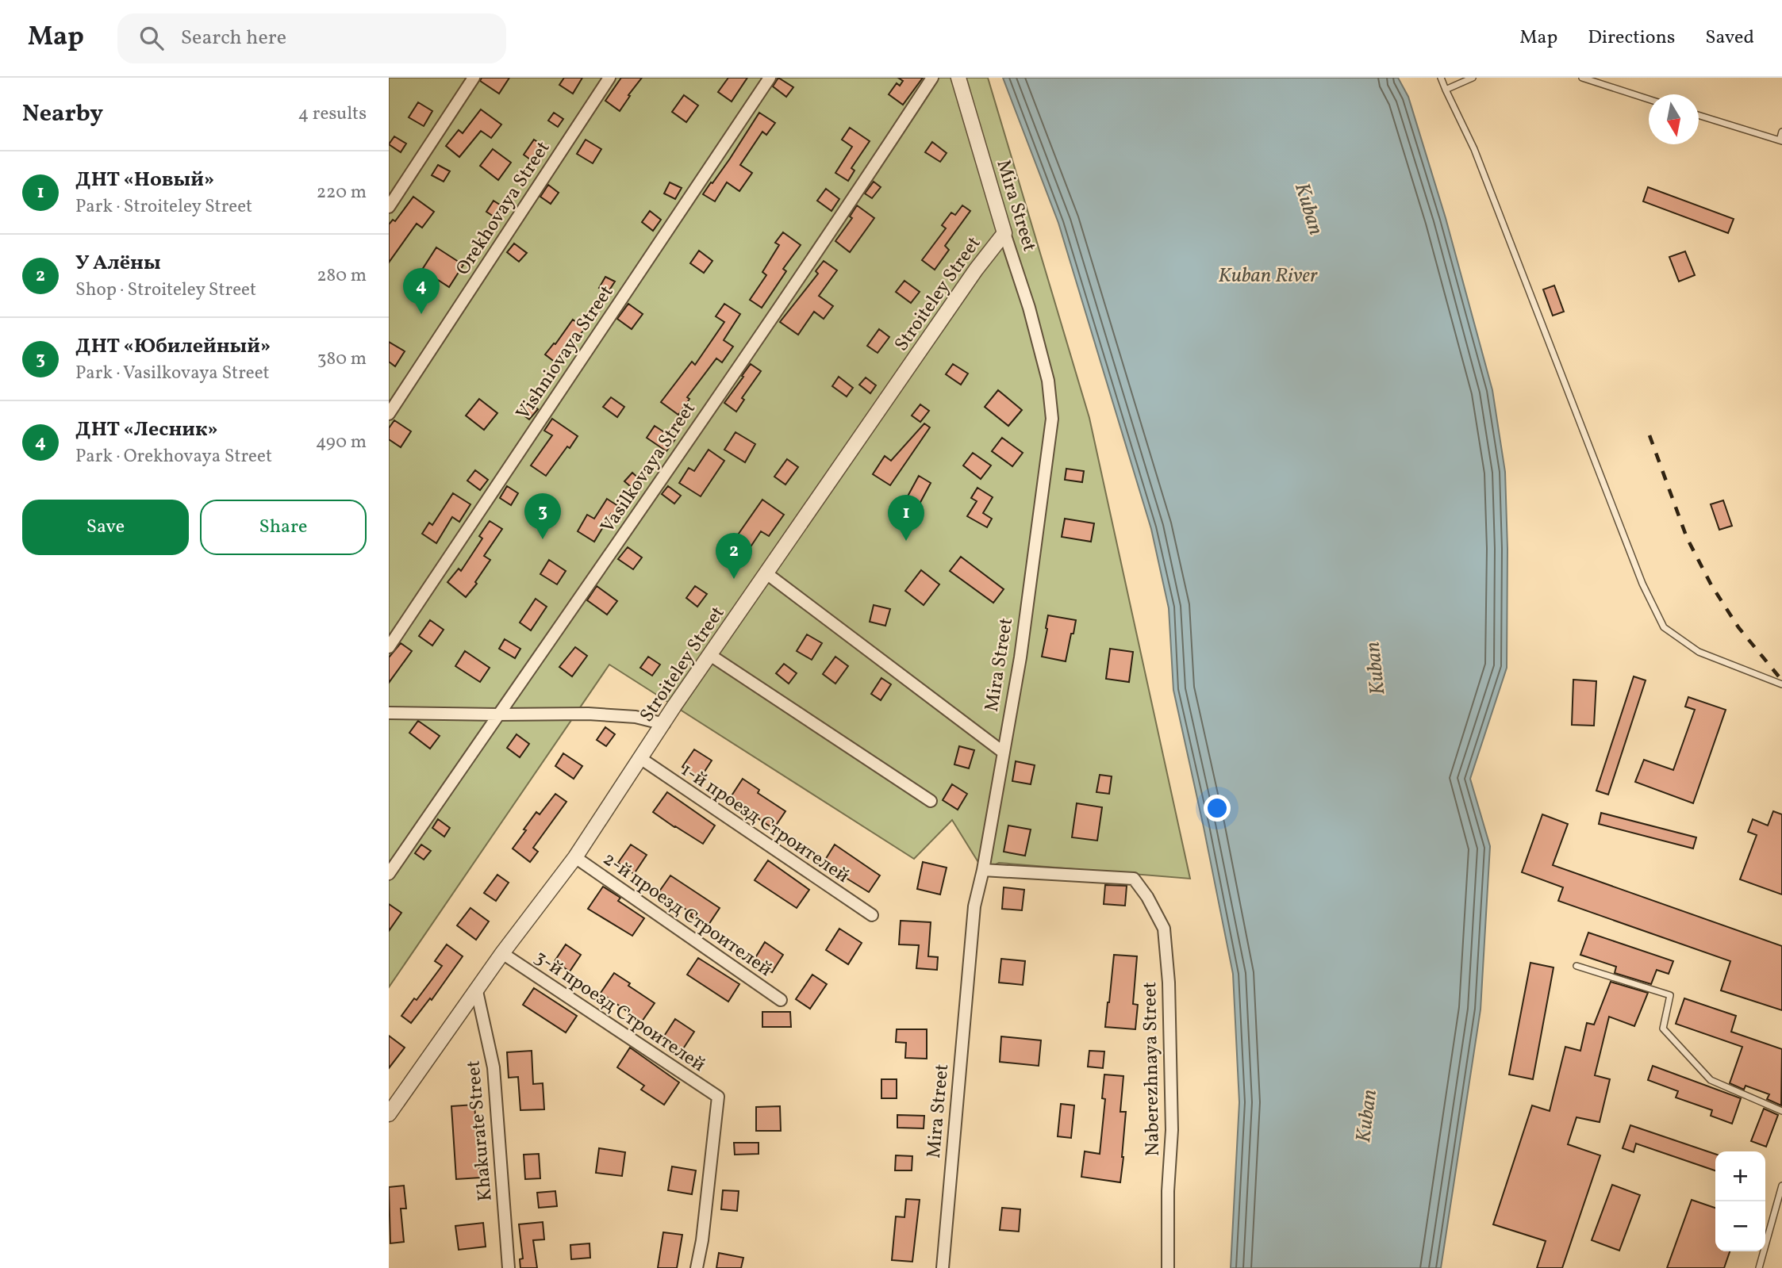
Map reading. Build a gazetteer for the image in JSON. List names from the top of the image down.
{
  "streets": {
    "street": [
      "Mira Street",
      "Orekhovaya Street",
      "Stroiteley Street",
      "Vishniovaya Street",
      "Vasilkovaya Street",
      "1-й проезд Строителей",
      "2-й проезд Строителей",
      "3-й проезд Строителей",
      "Naberezhnaya Street",
      "Khakurate Street"
    ]
  },
  "crossings": [
    ["Mira Street", "Stroiteley Street"],
    ["Mira Street", "Naberezhnaya Street"],
    ["Stroiteley Street", "1-й проезд Строителей"],
    ["Stroiteley Street", "2-й проезд Строителей"],
    ["Stroiteley Street", "3-й проезд Строителей"],
    ["Stroiteley Street", "Khakurate Street"]
  ],
  "water": ["Kuban", "Kuban River"],
  "north": "bottom",
  "page": {
    "header": "Map",
    "search": "Search here",
    "nav": ["Map", "Directions", "Saved"],
    "heading": ["Nearby", "4 results"],
    "list": [
      {
        "mark": "1",
        "name": "ДНТ «Новый»",
        "note": "Park · Stroiteley Street",
        "value": "220 m"
      },
      {
        "mark": "2",
        "name": "У Алёны",
        "note": "Shop · Stroiteley Street",
        "value": "280 m"
      },
      {
        "mark": "3",
        "name": "ДНТ «Юбилейный»",
        "note": "Park · Vasilkovaya Street",
        "value": "380 m"
      },
      {
        "mark": "4",
        "name": "ДНТ «Лесник»",
        "note": "Park · Orekhovaya Street",
        "value": "490 m"
      }
    ],
    "pins": [
      "4",
      "3",
      "1",
      "2"
    ],
    "buttons": ["Save", "Share"],
    "map_buttons": ["+", "−"]
  }
}
